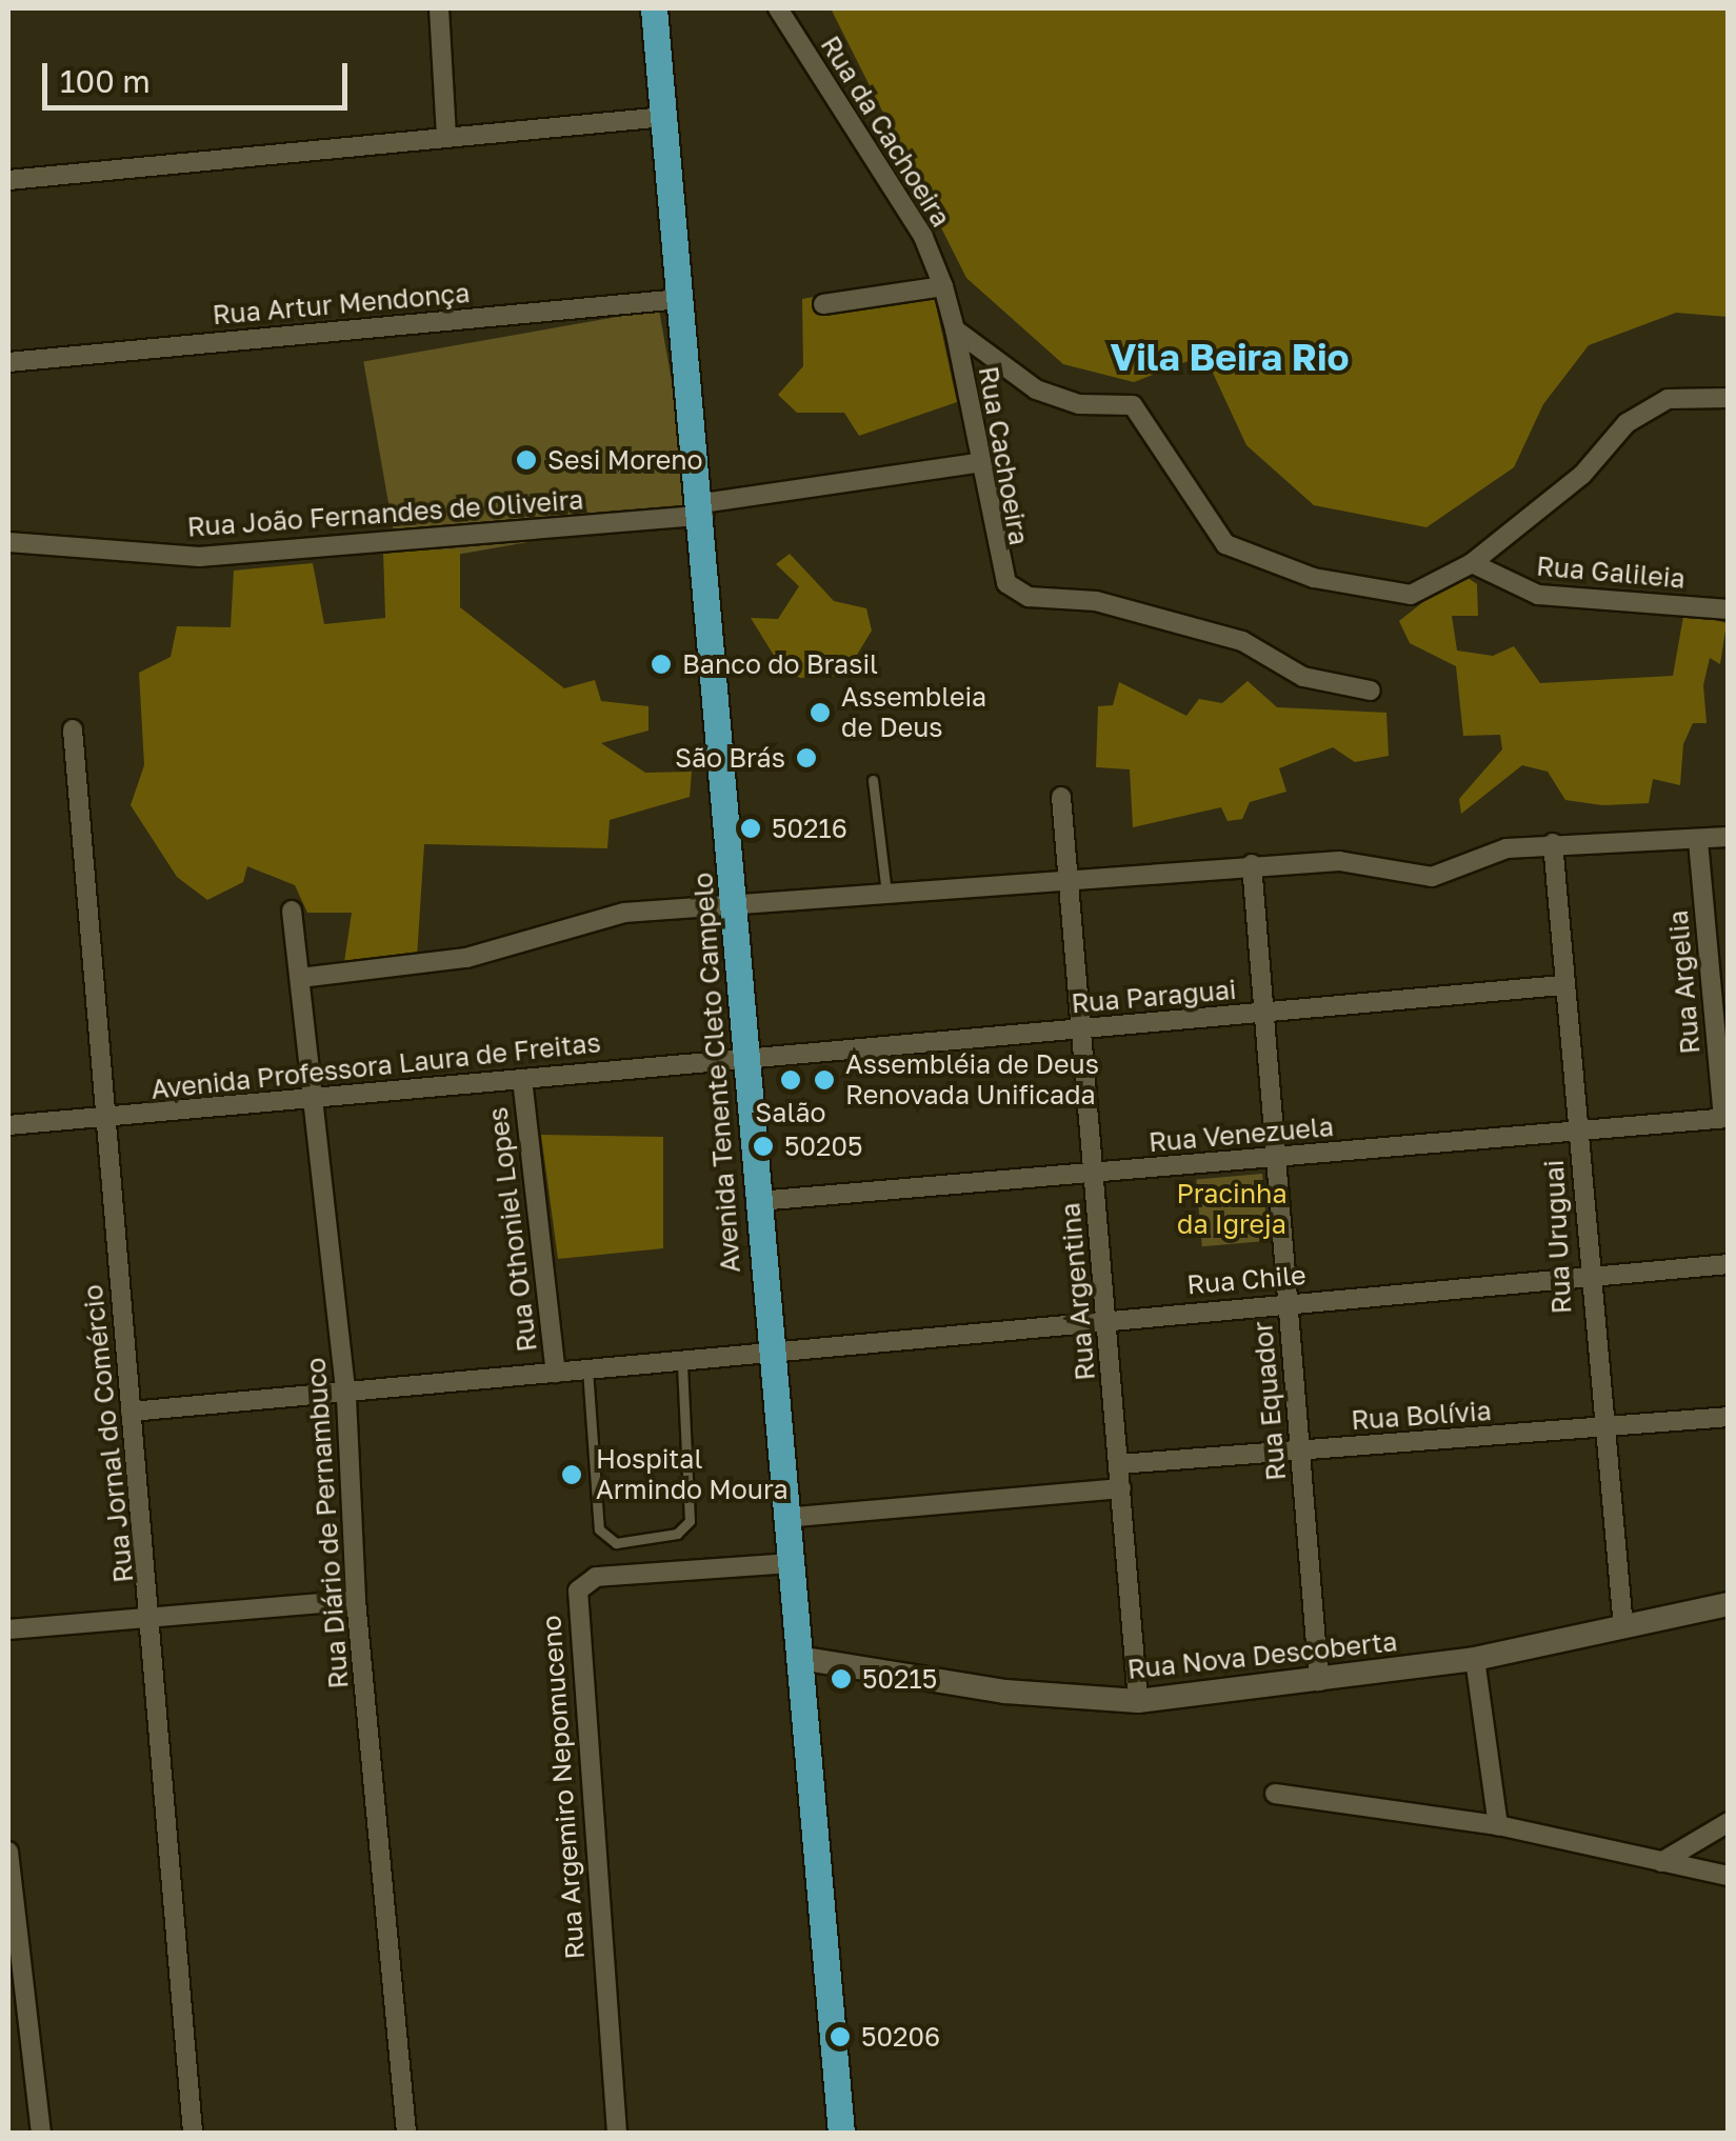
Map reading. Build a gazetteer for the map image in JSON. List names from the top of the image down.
{
  "streets": {
    "main road": ["Avenida Tenente Cleto Campelo"],
    "street": [
      "Rua da Cachoeira",
      "Rua Artur Mendonça",
      "Rua Cachoeira",
      "Rua João Fernandes de Oliveira",
      "Rua Galileia",
      "Rua Argelia",
      "Rua Paraguai",
      "Avenida Professora Laura de Freitas",
      "Rua Venezuela",
      "Rua Othoniel Lopes",
      "Rua Uruguai",
      "Rua Chile",
      "Rua Argentina",
      "Rua Equador",
      "Rua Bolívia",
      "Rua Jornal do Comércio",
      "Rua Diário de Pernambuco",
      "Rua Nova Descoberta",
      "Rua Argemiro Nepomuceno"
    ]
  },
  "crossings": [
    ["Rua Artur Mendonça", "Avenida Tenente Cleto Campelo"],
    ["Rua Cachoeira", "Rua João Fernandes de Oliveira"],
    ["Rua João Fernandes de Oliveira", "Avenida Tenente Cleto Campelo"],
    ["Rua Argelia", "Rua Venezuela"],
    ["Rua Paraguai", "Avenida Professora Laura de Freitas"],
    ["Rua Paraguai", "Avenida Tenente Cleto Campelo"],
    ["Rua Paraguai", "Rua Uruguai"],
    ["Rua Paraguai", "Rua Argentina"],
    ["Rua Paraguai", "Rua Equador"],
    ["Avenida Professora Laura de Freitas", "Avenida Tenente Cleto Campelo"],
    ["Avenida Professora Laura de Freitas", "Rua Othoniel Lopes"],
    ["Avenida Professora Laura de Freitas", "Rua Jornal do Comércio"],
    ["Avenida Professora Laura de Freitas", "Rua Diário de Pernambuco"],
    ["Avenida Tenente Cleto Campelo", "Rua Venezuela"],
    ["Avenida Tenente Cleto Campelo", "Rua Chile"],
    ["Avenida Tenente Cleto Campelo", "Rua Nova Descoberta"],
    ["Avenida Tenente Cleto Campelo", "Rua Argemiro Nepomuceno"],
    ["Rua Venezuela", "Rua Uruguai"],
    ["Rua Venezuela", "Rua Argentina"],
    ["Rua Venezuela", "Rua Equador"],
    ["Rua Othoniel Lopes", "Rua Chile"],
    ["Rua Uruguai", "Rua Chile"],
    ["Rua Uruguai", "Rua Bolívia"],
    ["Rua Uruguai", "Rua Nova Descoberta"],
    ["Rua Chile", "Rua Argentina"],
    ["Rua Chile", "Rua Equador"],
    ["Rua Chile", "Rua Jornal do Comércio"],
    ["Rua Chile", "Rua Diário de Pernambuco"],
    ["Rua Argentina", "Rua Bolívia"],
    ["Rua Argentina", "Rua Nova Descoberta"],
    ["Rua Equador", "Rua Bolívia"],
    ["Rua Equador", "Rua Nova Descoberta"]
  ],
  "districts": ["Vila Beira Rio"],
  "parks": ["Pracinha da Igreja"],
  "places": [
    "Sesi Moreno",
    "Banco do Brasil",
    "Assembleia de Deus",
    "São Brás",
    "50216",
    "Salão",
    "Assembléia de Deus Renovada Unificada",
    "50205",
    "Hospital Armindo Moura",
    "50215",
    "50206"
  ],
  "scale_bar": "100 m"
}
